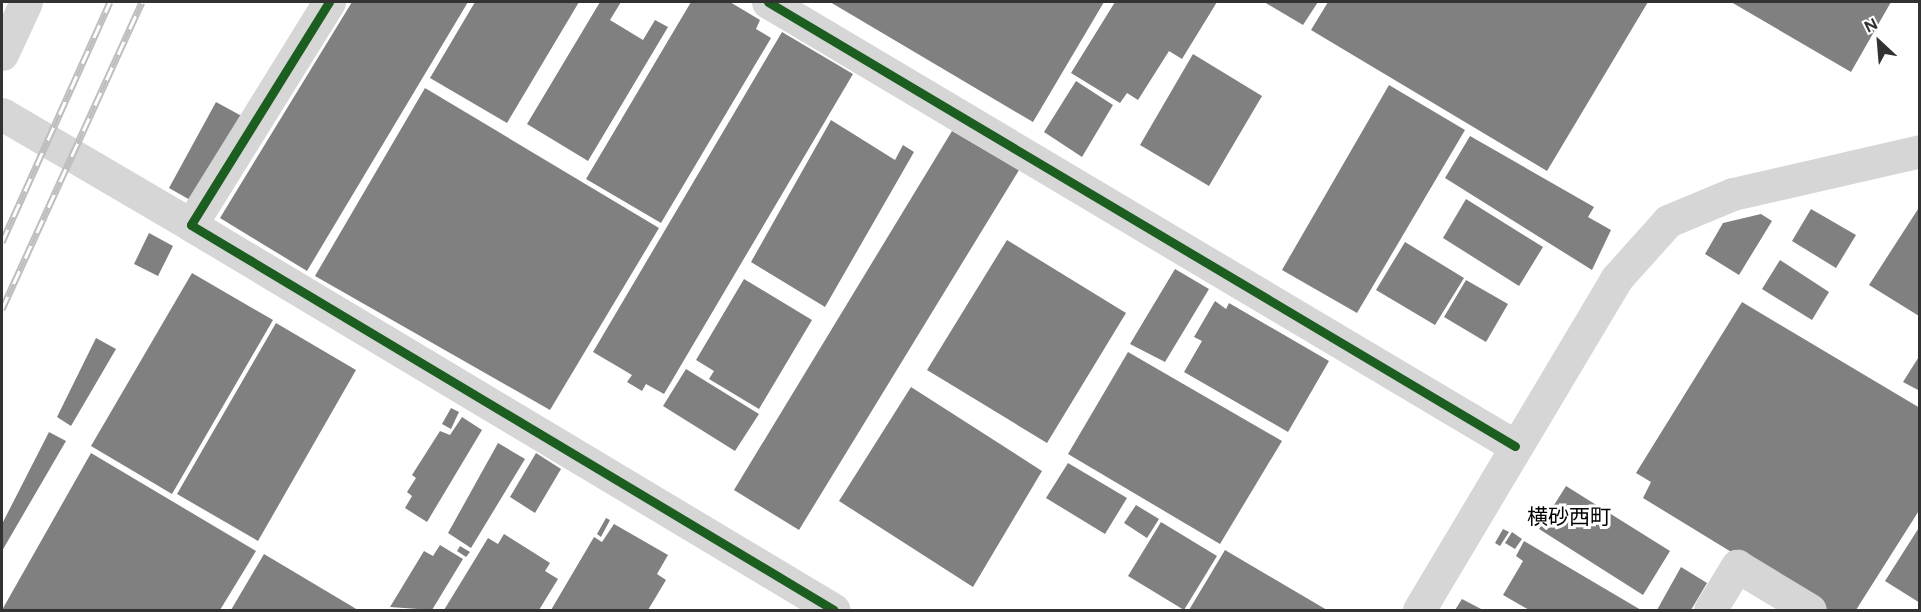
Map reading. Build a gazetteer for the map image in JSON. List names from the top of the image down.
{
  "districts": ["横砂西町"],
  "north": "top left"
}
